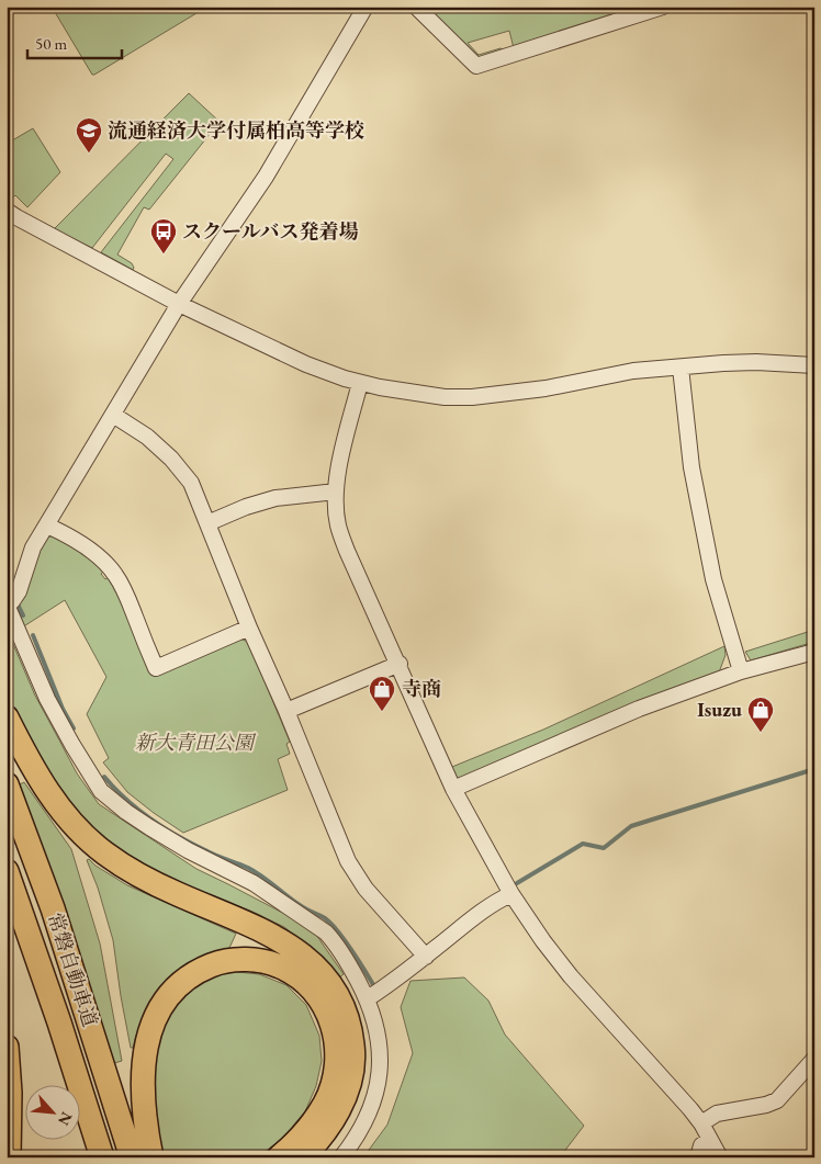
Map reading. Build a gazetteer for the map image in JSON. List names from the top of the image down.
{
  "streets": {
    "highway": ["常磐自動車道"]
  },
  "parks": ["新大青田公園"],
  "places": {
    "school or university": ["流通経済大学付属柏高等学校"],
    "bus stop": ["スクールバス発着場"],
    "shop": ["寺商", "Isuzu"]
  },
  "scale_bar": "50 m",
  "north": "bottom right"
}
